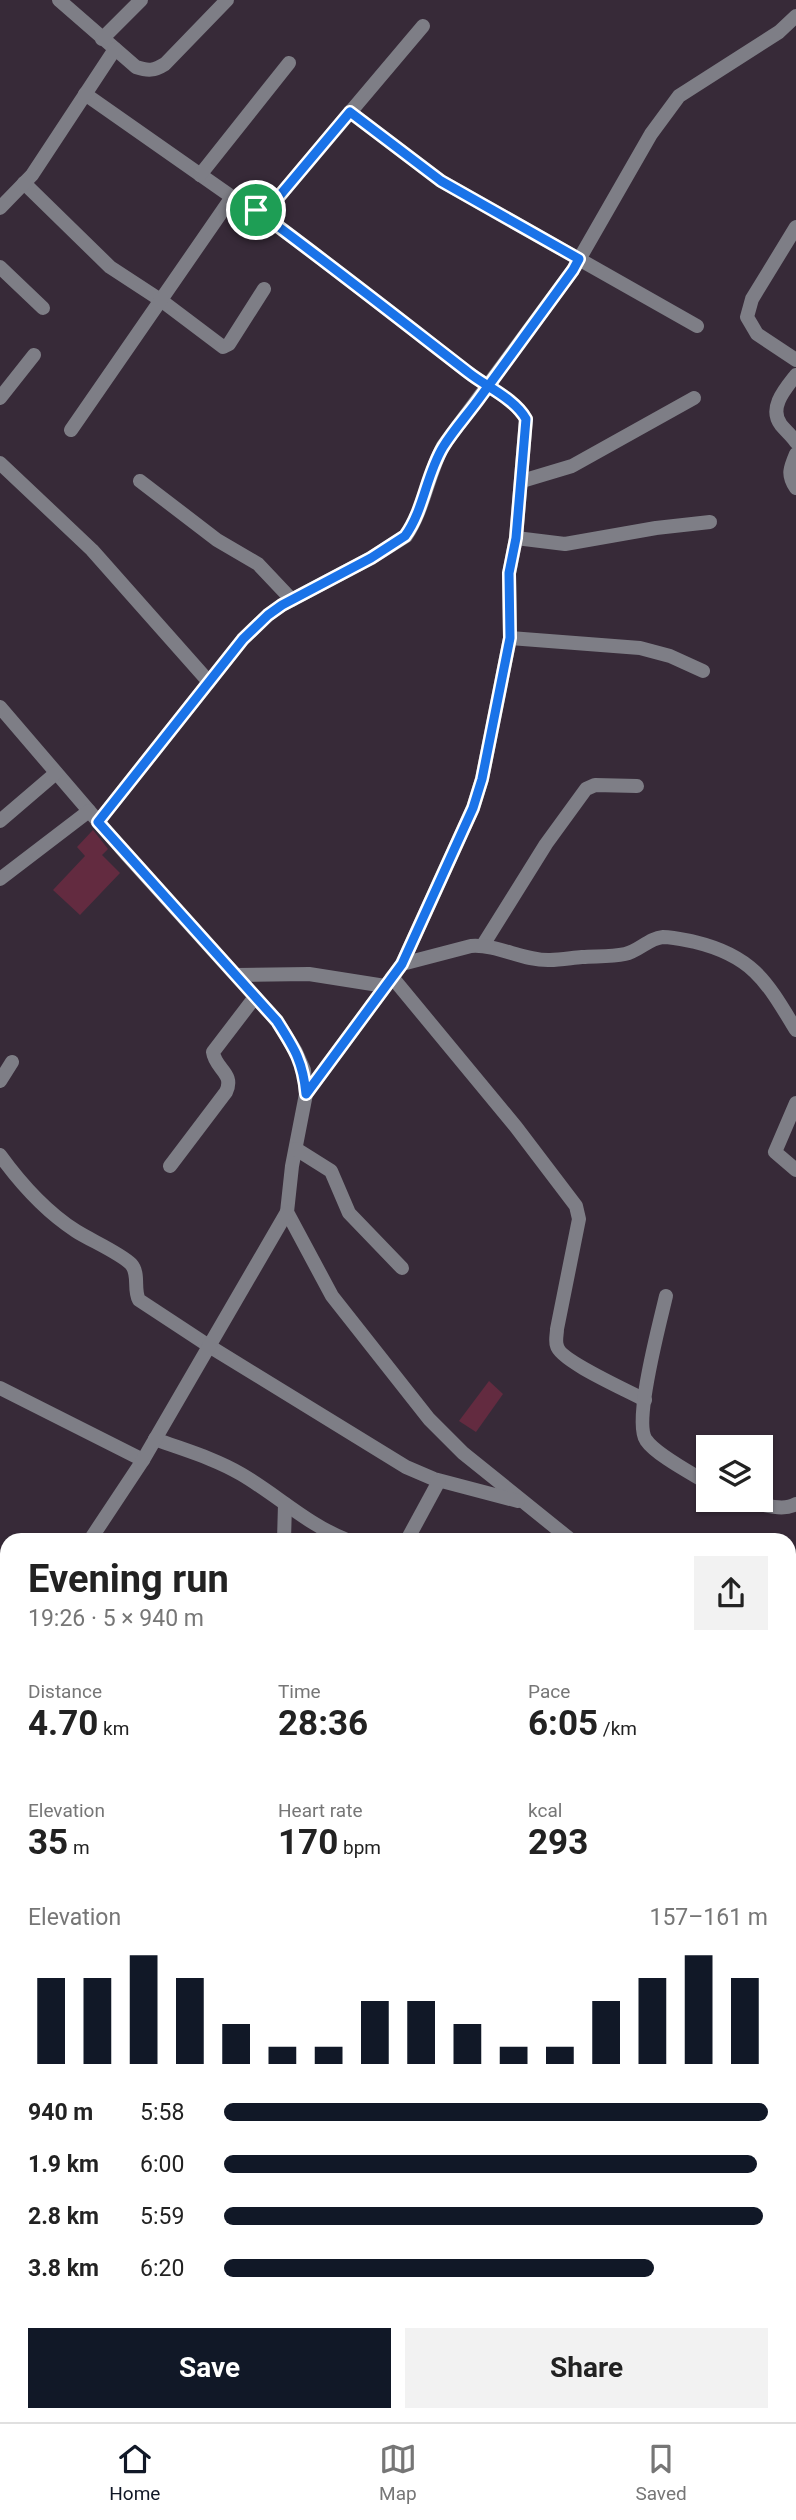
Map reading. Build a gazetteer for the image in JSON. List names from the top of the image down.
{
  "page": {
    "heading": ["Evening run", "19:26 · 5 × 940 m"],
    "stats": [
      ["Distance", "4.70 km"],
      ["Time", "28:36"],
      ["Pace", "6:05 /km"],
      ["Elevation", "35 m"],
      ["Heart rate", "170 bpm"],
      ["kcal", "293"]
    ],
    "chart": ["Elevation", "157–161 m"],
    "list": [
      {
        "name": "940 m",
        "note": "5:58"
      },
      {
        "name": "1.9 km",
        "note": "6:00"
      },
      {
        "name": "2.8 km",
        "note": "5:59"
      },
      {
        "name": "3.8 km",
        "note": "6:20"
      }
    ],
    "buttons": ["Save", "Share"],
    "tabs": ["Home", "Map", "Saved"]
  }
}
